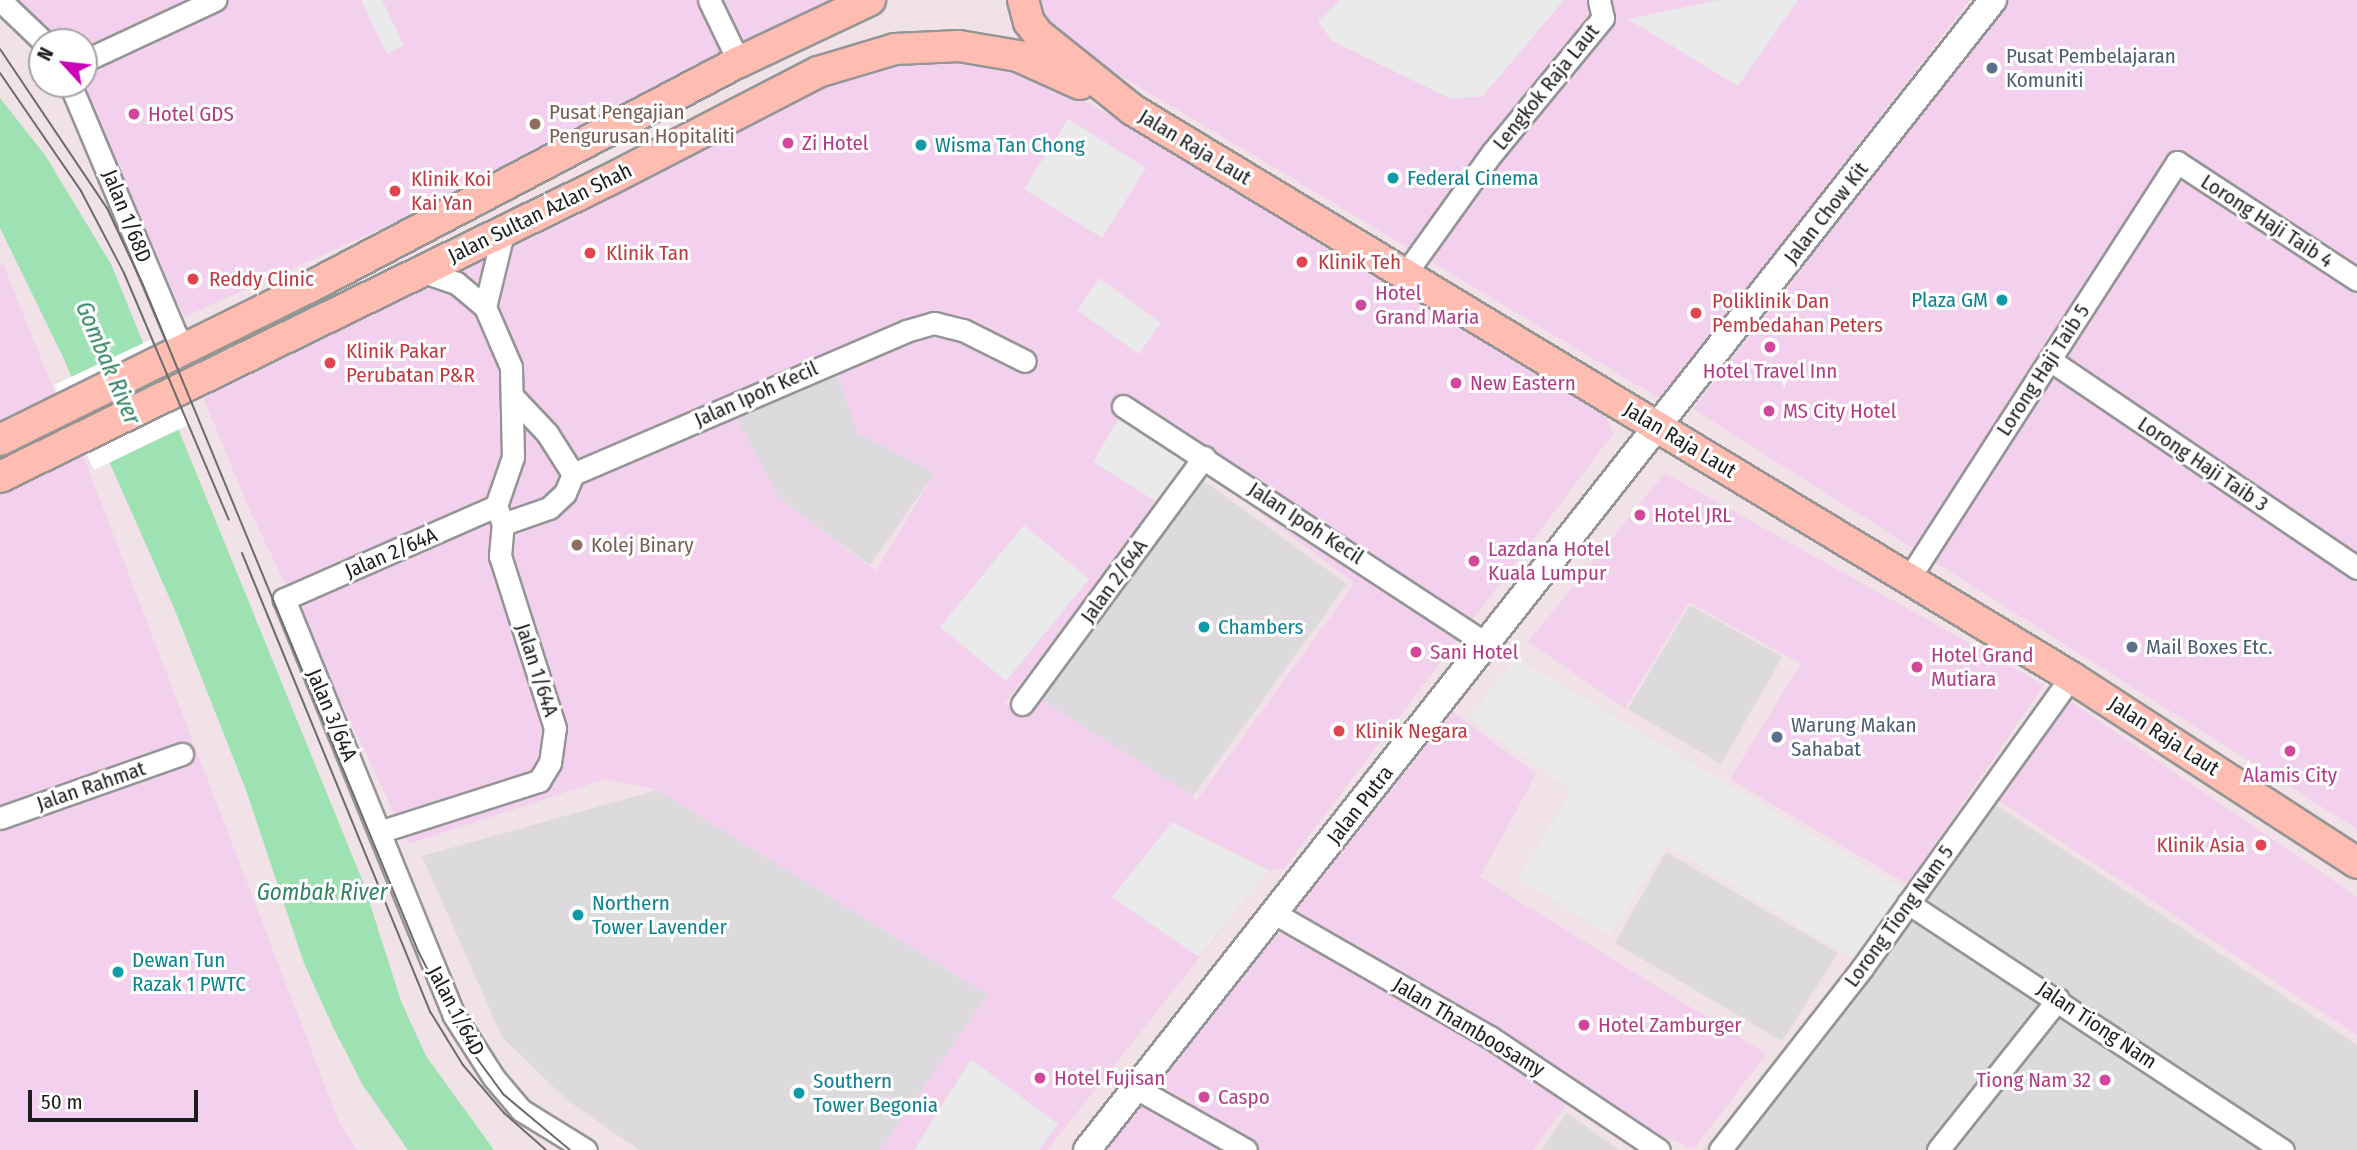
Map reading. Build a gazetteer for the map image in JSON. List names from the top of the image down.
{
  "streets": {
    "main road": ["Jalan Raja Laut", "Jalan Sultan Azlan Shah"],
    "street": [
      "Lengkok Raja Laut",
      "Jalan Chow Kit",
      "Jalan 1/68D",
      "Lorong Haji Taib 4",
      "Lorong Haji Taib 5",
      "Jalan Ipoh Kecil",
      "Lorong Haji Taib 3",
      "Jalan 2/64A",
      "Jalan 1/64A",
      "Jalan 3/64A",
      "Jalan Rahmat",
      "Jalan Putra",
      "Lorong Tiong Nam 5",
      "Jalan 1/64D",
      "Jalan Tiong Nam",
      "Jalan Thamboosamy"
    ]
  },
  "crossings": [
    ["Lengkok Raja Laut", "Jalan Raja Laut"],
    ["Jalan Raja Laut", "Jalan Sultan Azlan Shah"],
    ["Jalan Raja Laut", "Jalan Chow Kit"],
    ["Jalan Raja Laut", "Lorong Haji Taib 5"],
    ["Jalan Raja Laut", "Jalan Putra"],
    ["Jalan Raja Laut", "Lorong Tiong Nam 5"],
    ["Jalan Sultan Azlan Shah", "Jalan 1/68D"],
    ["Jalan Sultan Azlan Shah", "Jalan 1/64A"],
    ["Jalan Chow Kit", "Jalan Putra"],
    ["Lorong Haji Taib 4", "Lorong Haji Taib 5"],
    ["Lorong Haji Taib 5", "Lorong Haji Taib 3"],
    ["Jalan Ipoh Kecil", "Jalan 2/64A"],
    ["Jalan Ipoh Kecil", "Jalan Putra"],
    ["Jalan 2/64A", "Jalan 1/64A"],
    ["Jalan 2/64A", "Jalan 3/64A"],
    ["Jalan 1/64A", "Jalan 3/64A"],
    ["Jalan 1/64A", "Jalan 1/64D"],
    ["Jalan 3/64A", "Jalan 1/64D"],
    ["Jalan Putra", "Jalan Thamboosamy"],
    ["Lorong Tiong Nam 5", "Jalan Tiong Nam"]
  ],
  "water": ["Gombak River"],
  "places": [
    "Pusat Pembelajaran Komuniti",
    "Hotel GDS",
    "Pusat Pengajian Pengurusan Hopitaliti",
    "Zi Hotel",
    "Wisma Tan Chong",
    "Federal Cinema",
    "Klinik Koi Kai Yan",
    "Klinik Tan",
    "Klinik Teh",
    "Reddy Clinic",
    "Plaza GM",
    "Hotel Grand Maria",
    "Poliklinik Dan Pembedahan Peters",
    "Hotel Travel Inn",
    "Klinik Pakar Perubatan P&R",
    "New Eastern",
    "MS City Hotel",
    "Hotel JRL",
    "Kolej Binary",
    "Lazdana Hotel Kuala Lumpur",
    "Chambers",
    "Mail Boxes Etc.",
    "Sani Hotel",
    "Hotel Grand Mutiara",
    "Klinik Negara",
    "Warung Makan Sahabat",
    "Alamis City",
    "Klinik Asia",
    "Northern Tower Lavender",
    "Dewan Tun Razak 1 PWTC",
    "Hotel Zamburger",
    "Hotel Fujisan",
    "Tiong Nam 32",
    "Southern Tower Begonia",
    "Caspo"
  ],
  "scale_bar": "50 m",
  "north": "top left"
}
